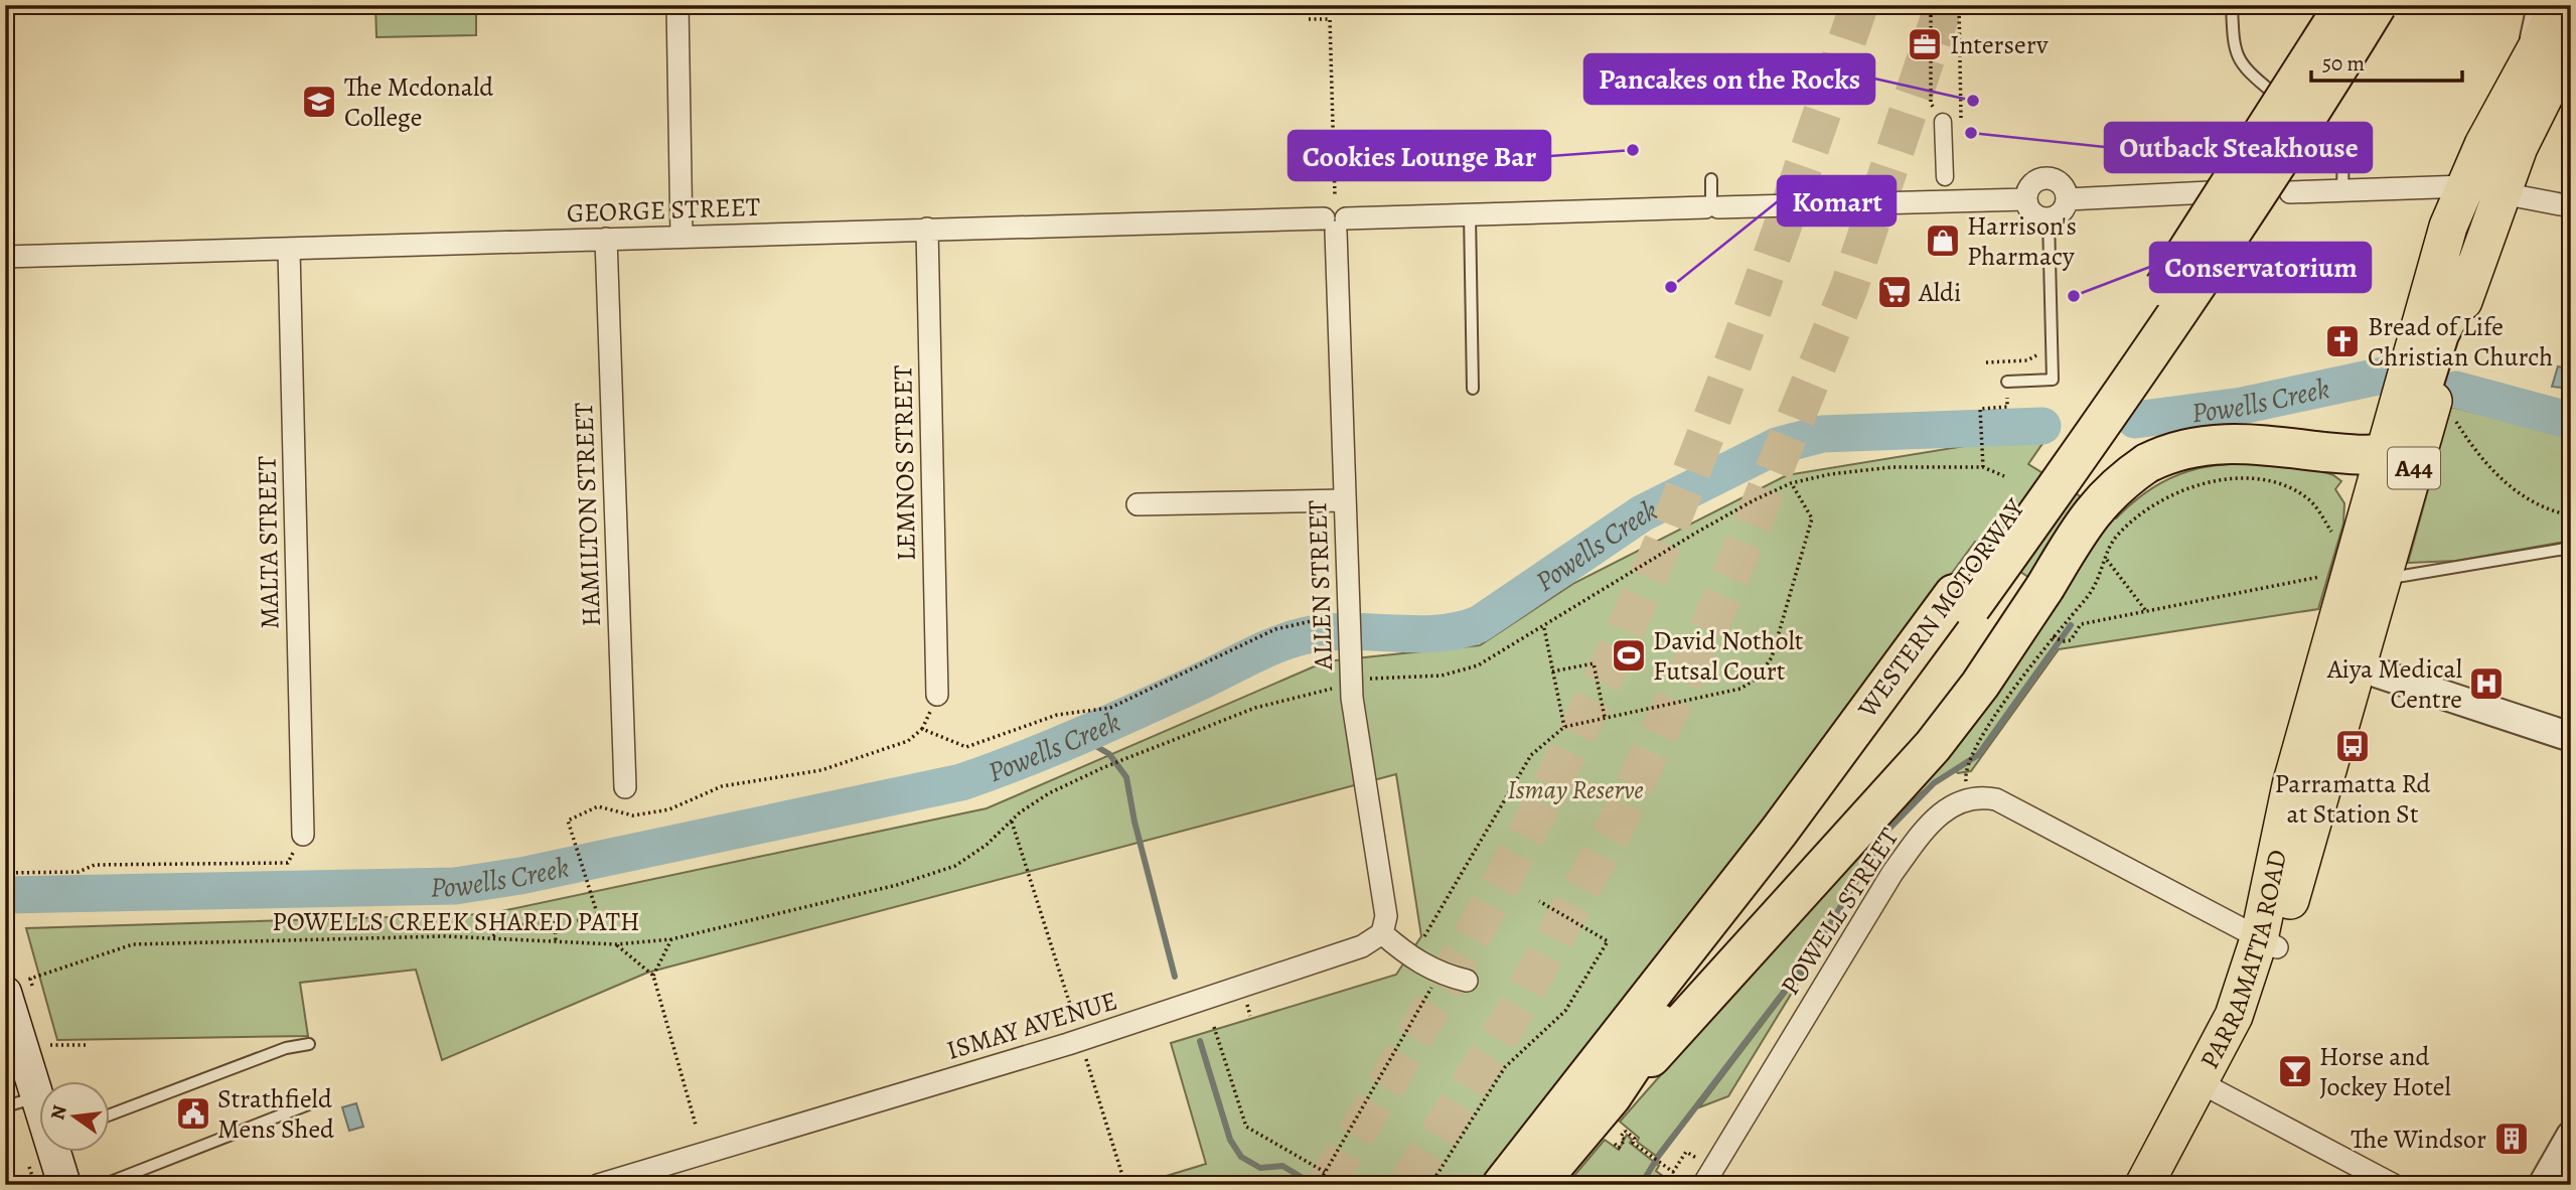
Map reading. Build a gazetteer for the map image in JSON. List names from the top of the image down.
{
  "streets": {
    "highway": ["A44", "WESTERN MOTORWAY", "PARRAMATTA ROAD"],
    "street": [
      "GEORGE STREET",
      "LEMNOS STREET",
      "HAMILTON STREET",
      "MALTA STREET",
      "ALLEN STREET",
      "POWELL STREET",
      "ISMAY AVENUE"
    ],
    "path": ["POWELLS CREEK SHARED PATH"]
  },
  "crossings": [
    ["GEORGE STREET", "LEMNOS STREET"],
    ["GEORGE STREET", "HAMILTON STREET"],
    ["GEORGE STREET", "MALTA STREET"],
    ["GEORGE STREET", "ALLEN STREET"],
    ["ALLEN STREET", "POWELLS CREEK SHARED PATH"],
    ["ALLEN STREET", "ISMAY AVENUE"]
  ],
  "water": ["Powells Creek"],
  "parks": ["Ismay Reserve"],
  "places": {
    "office": ["Interserv"],
    "other": [
      "Pancakes on the Rocks",
      "Outback Steakhouse",
      "Cookies Lounge Bar",
      "Komart",
      "Conservatorium"
    ],
    "school or university": ["The Mcdonald College"],
    "shop": ["Harrison's Pharmacy"],
    "supermarket": ["Aldi"],
    "church": ["Bread of Life Christian Church"],
    "sports": ["David Notholt Futsal Court"],
    "hospital": ["Aiya Medical Centre"],
    "bus stop": ["Parramatta Rd at Station St"],
    "bar": ["Horse and Jockey Hotel"],
    "public building": ["Strathfield Mens Shed"],
    "building": ["The Windsor"]
  },
  "scale_bar": "50 m",
  "north": "left"
}
